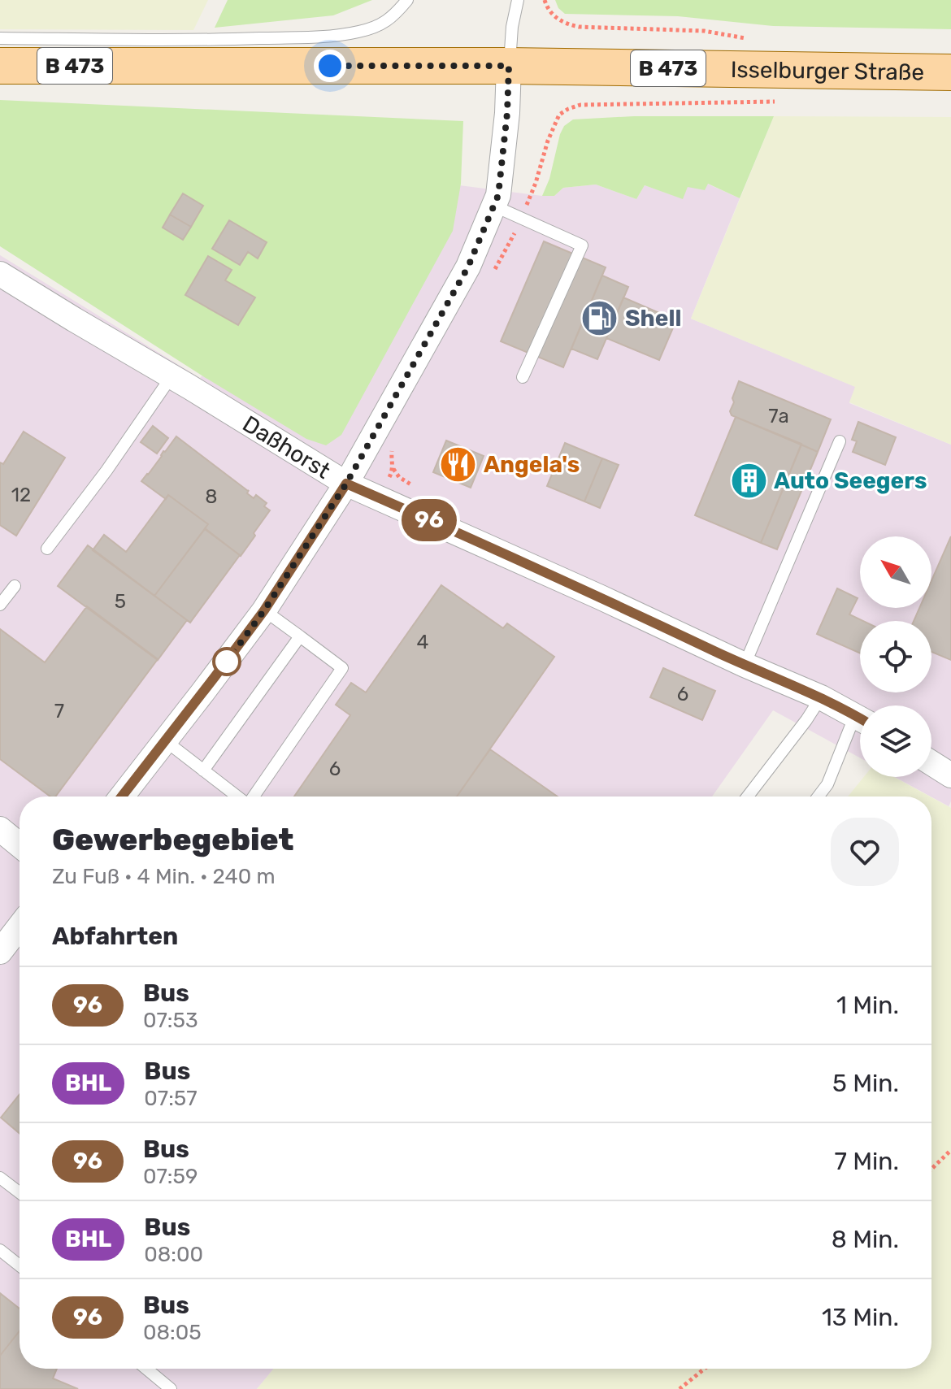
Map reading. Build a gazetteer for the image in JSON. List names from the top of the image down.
{
  "streets": {
    "main road": ["B 473", "Isselburger Straße"],
    "street": ["Daßhorst"]
  },
  "places": {
    "fuel station": ["Shell"],
    "restaurant": ["Angela's"],
    "building": ["Auto Seegers"]
  },
  "lines": ["bus line 96"],
  "house_numbers": [
    "7a",
    "12",
    "8",
    "5",
    "4",
    "6",
    "7",
    "6"
  ],
  "north": "top left",
  "page": {
    "on_map": "96",
    "heading": [
      ["Gewerbegebiet", "Zu Fuß · 4 Min. · 240 m"],
      "Abfahrten"
    ],
    "list": [
      {
        "mark": "96",
        "name": "Bus",
        "note": "07:53",
        "value": "1 Min."
      },
      {
        "mark": "BHL",
        "name": "Bus",
        "note": "07:57",
        "value": "5 Min."
      },
      {
        "mark": "96",
        "name": "Bus",
        "note": "07:59",
        "value": "7 Min."
      },
      {
        "mark": "BHL",
        "name": "Bus",
        "note": "08:00",
        "value": "8 Min."
      },
      {
        "mark": "96",
        "name": "Bus",
        "note": "08:05",
        "value": "13 Min."
      }
    ]
  }
}
